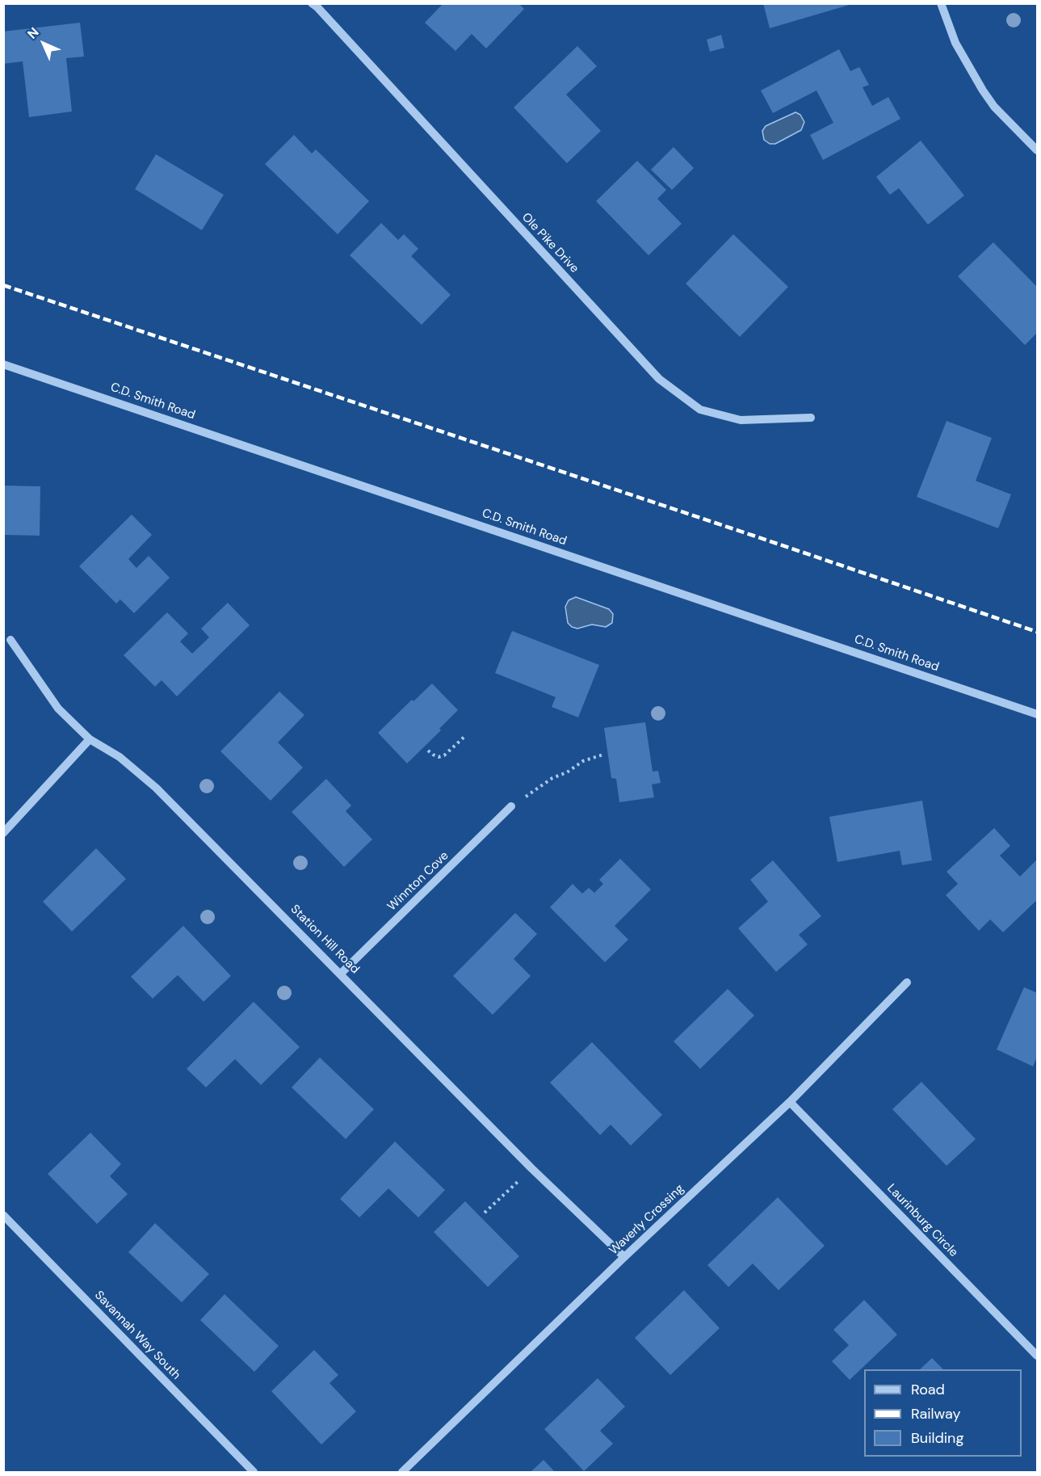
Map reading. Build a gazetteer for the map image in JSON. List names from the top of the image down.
{
  "streets": {
    "street": [
      "Ole Pike Drive",
      "C.D. Smith Road",
      "Winnton Cove",
      "Station Hill Road",
      "Waverly Crossing",
      "Laurinburg Circle",
      "Savannah Way South"
    ]
  },
  "crossings": [
    ["Winnton Cove", "Station Hill Road"],
    ["Station Hill Road", "Waverly Crossing"],
    ["Waverly Crossing", "Laurinburg Circle"]
  ],
  "legend": ["Road", "Railway", "Building"],
  "north": "top left"
}
